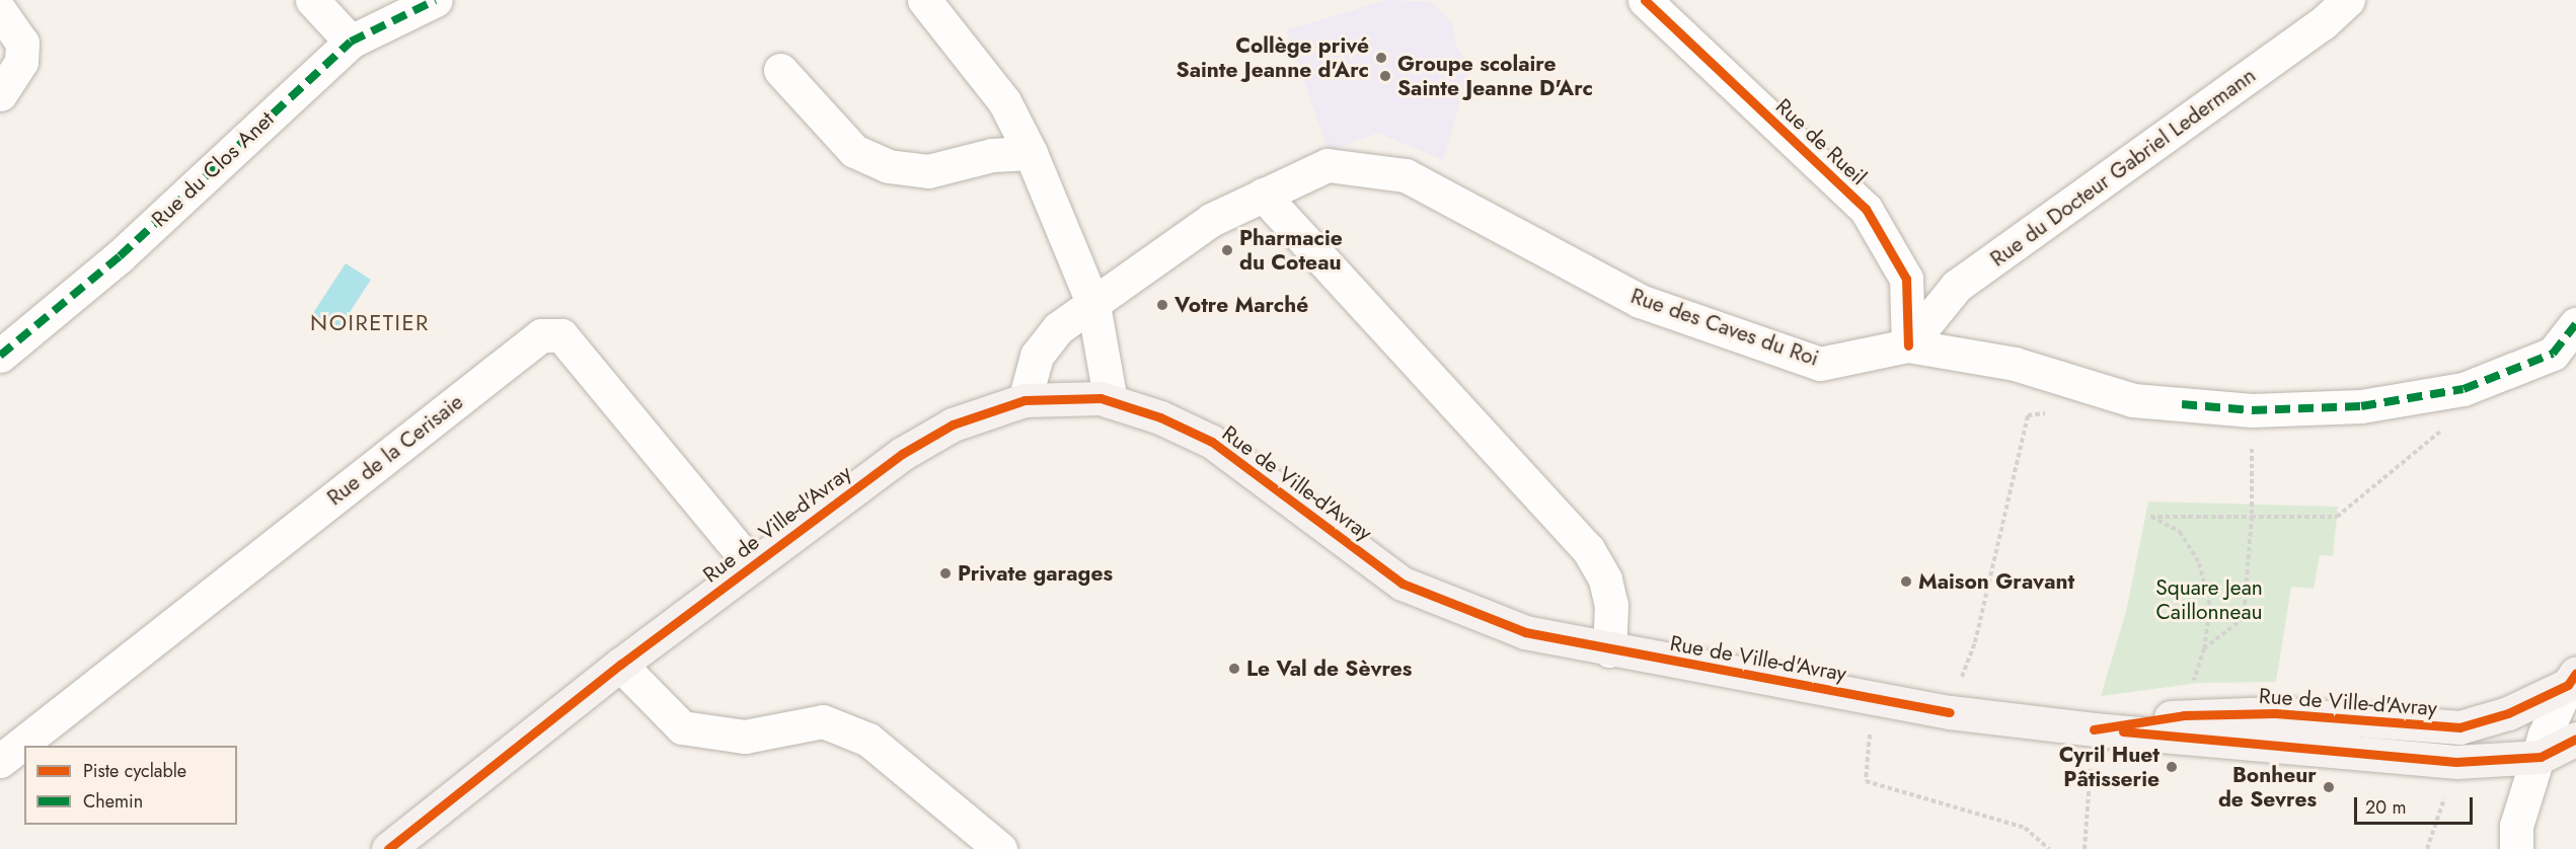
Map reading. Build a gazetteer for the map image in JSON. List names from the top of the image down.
{
  "streets": {
    "main road": ["Rue de Ville-d'Avray"],
    "street": [
      "Rue de Rueil",
      "Rue du Docteur Gabriel Ledermann",
      "Rue du Clos Anet",
      "Rue des Caves du Roi",
      "Rue de la Cerisaie"
    ]
  },
  "crossings": [
    ["Rue de Rueil", "Rue du Docteur Gabriel Ledermann"],
    ["Rue de Rueil", "Rue des Caves du Roi"],
    ["Rue du Docteur Gabriel Ledermann", "Rue des Caves du Roi"],
    ["Rue des Caves du Roi", "Rue de Ville-d'Avray"],
    ["Rue de la Cerisaie", "Rue de Ville-d'Avray"]
  ],
  "districts": ["NOIRETIER"],
  "parks": ["Square Jean Caillonneau"],
  "places": [
    "Collège privé Sainte Jeanne d'Arc",
    "Groupe scolaire Sainte Jeanne D'Arc",
    "Pharmacie du Coteau",
    "Votre Marché",
    "Private garages",
    "Maison Gravant",
    "Le Val de Sèvres",
    "Cyril Huet Pâtisserie",
    "Bonheur de Sevres"
  ],
  "legend": ["Piste cyclable", "Chemin"],
  "scale_bar": "20 m"
}
